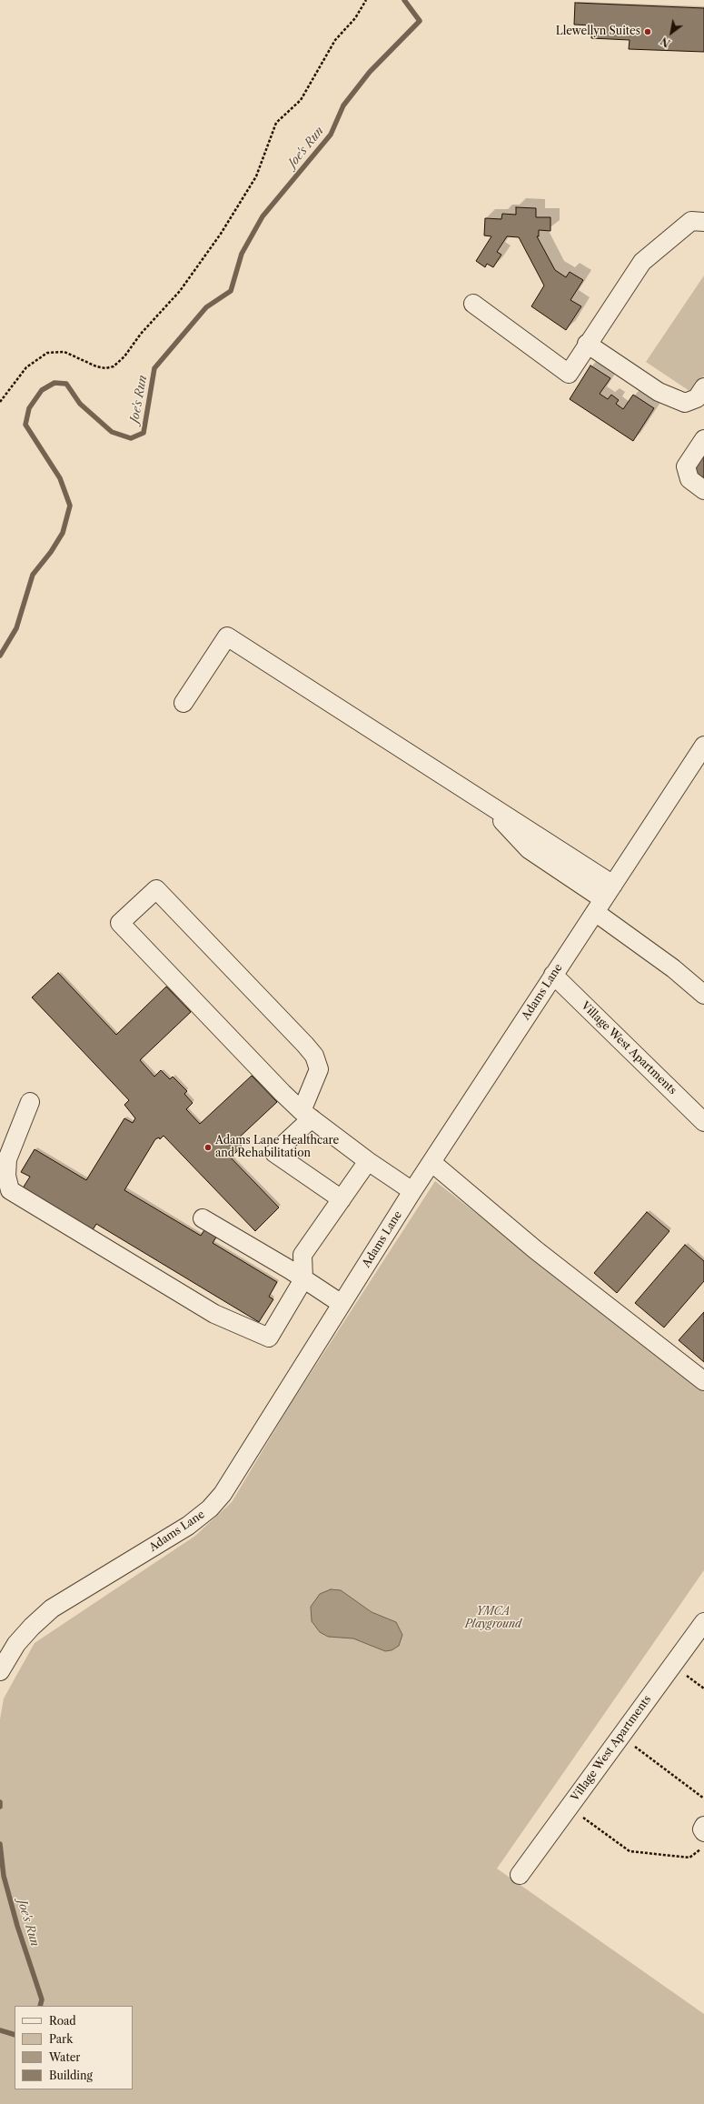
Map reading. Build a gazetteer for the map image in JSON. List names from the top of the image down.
{
  "streets": {
    "street": ["Adams Lane", "Village West Apartments"]
  },
  "crossings": [
    ["Adams Lane", "Village West Apartments"]
  ],
  "water": ["Joe's Run"],
  "parks": ["YMCA Playground"],
  "places": ["Llewellyn Suites", "Adams Lane Healthcare and Rehabilitation"],
  "legend": [
    "Road",
    "Park",
    "Water",
    "Building"
  ],
  "north": "bottom left"
}
